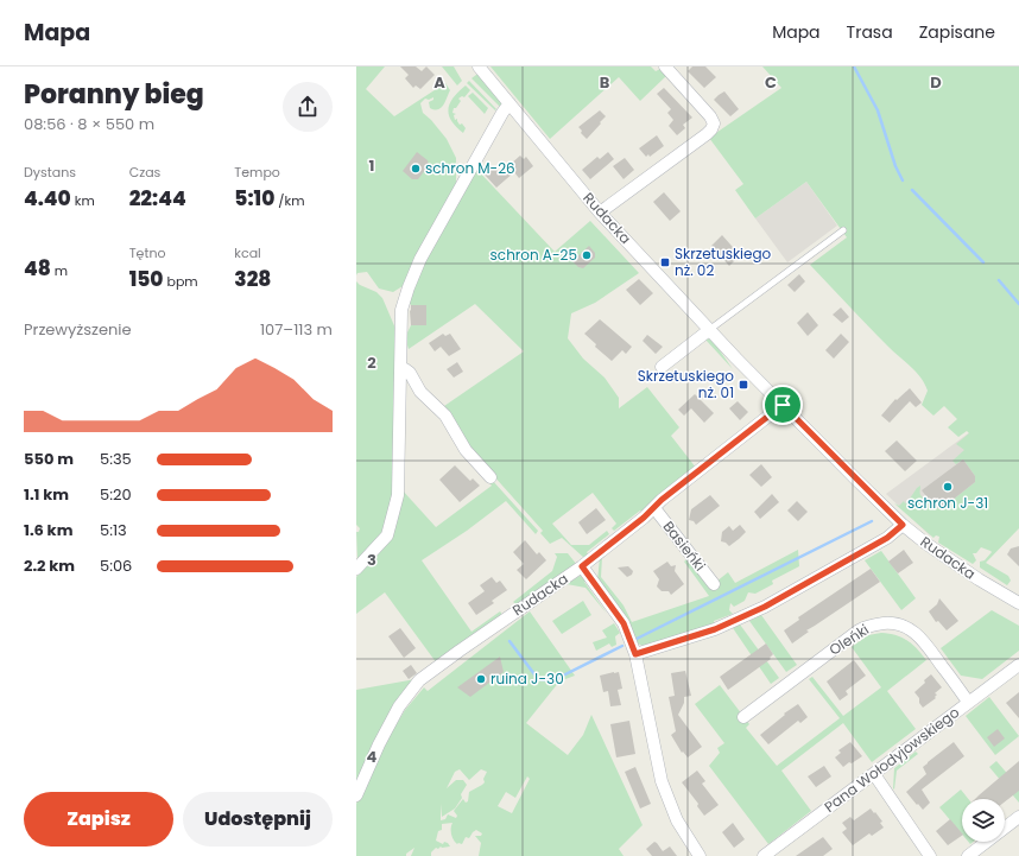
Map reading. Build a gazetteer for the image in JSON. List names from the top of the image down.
{
  "streets": {
    "street": [
      "Rudacka",
      "Basieńki",
      "Oleńki",
      "Pana Wołodyjowskiego"
    ]
  },
  "crossings": [
    ["Rudacka", "Basieńki"],
    ["Oleńki", "Pana Wołodyjowskiego"]
  ],
  "places": {
    "other": [
      "schron M-26",
      "schron A-25",
      "schron J-31",
      "ruina J-30"
    ],
    "transit": ["Skrzetuskiego nż. 02", "Skrzetuskiego nż. 01"]
  },
  "page": {
    "header": "Mapa",
    "nav": ["Mapa", "Trasa", "Zapisane"],
    "heading": ["Poranny bieg", "08:56 · 8 × 550 m"],
    "stats": [
      ["Dystans", "4.40 km"],
      ["Czas", "22:44"],
      ["Tempo", "5:10 /km"],
      ["48 m"],
      ["Tętno", "150 bpm"],
      ["kcal", "328"]
    ],
    "chart": ["Przewyższenie", "107–113 m"],
    "list": [
      {
        "name": "550 m",
        "note": "5:35"
      },
      {
        "name": "1.1 km",
        "note": "5:20"
      },
      {
        "name": "1.6 km",
        "note": "5:13"
      },
      {
        "name": "2.2 km",
        "note": "5:06"
      }
    ],
    "buttons": ["Zapisz", "Udostępnij"]
  },
  "grid": {
    "columns": [
      "A",
      "B",
      "C",
      "D"
    ],
    "rows": [
      "1",
      "2",
      "3",
      "4"
    ]
  }
}
